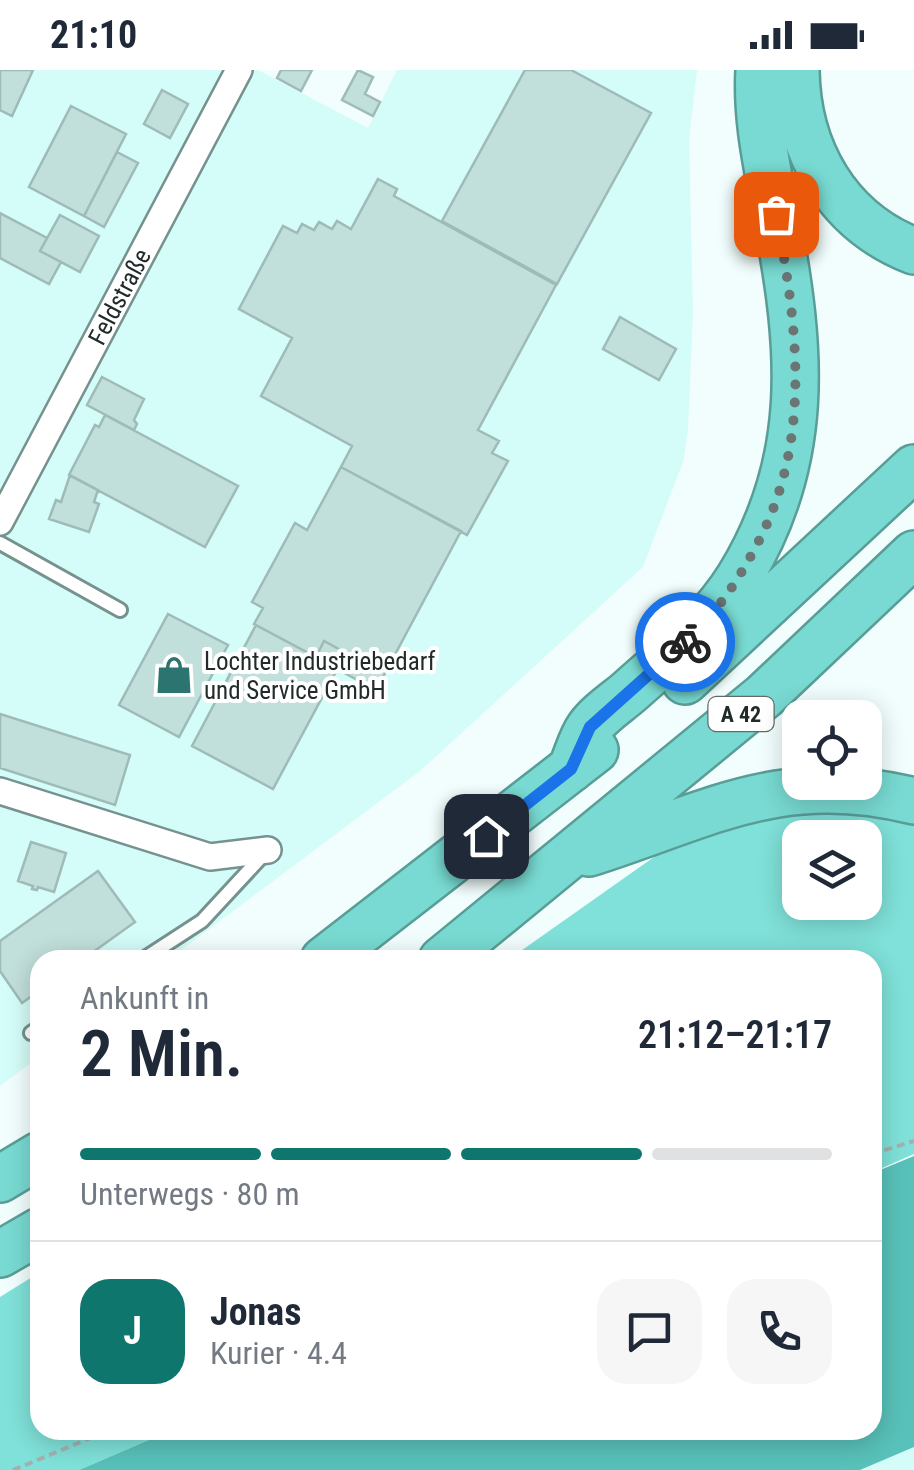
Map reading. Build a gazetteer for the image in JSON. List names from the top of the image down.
{
  "streets": {
    "highway": ["A 42"],
    "street": ["Feldstraße"]
  },
  "places": {
    "shop": ["Lochter Industriebedarf und Service GmbH"]
  },
  "page": {
    "status": "21:10",
    "heading": ["2 Min.", "Ankunft in", "21:12–21:17"],
    "panel": ["Jonas", "Kurier · 4.4"],
    "bar": "Unterwegs · 80 m",
    "round": "J"
  }
}
